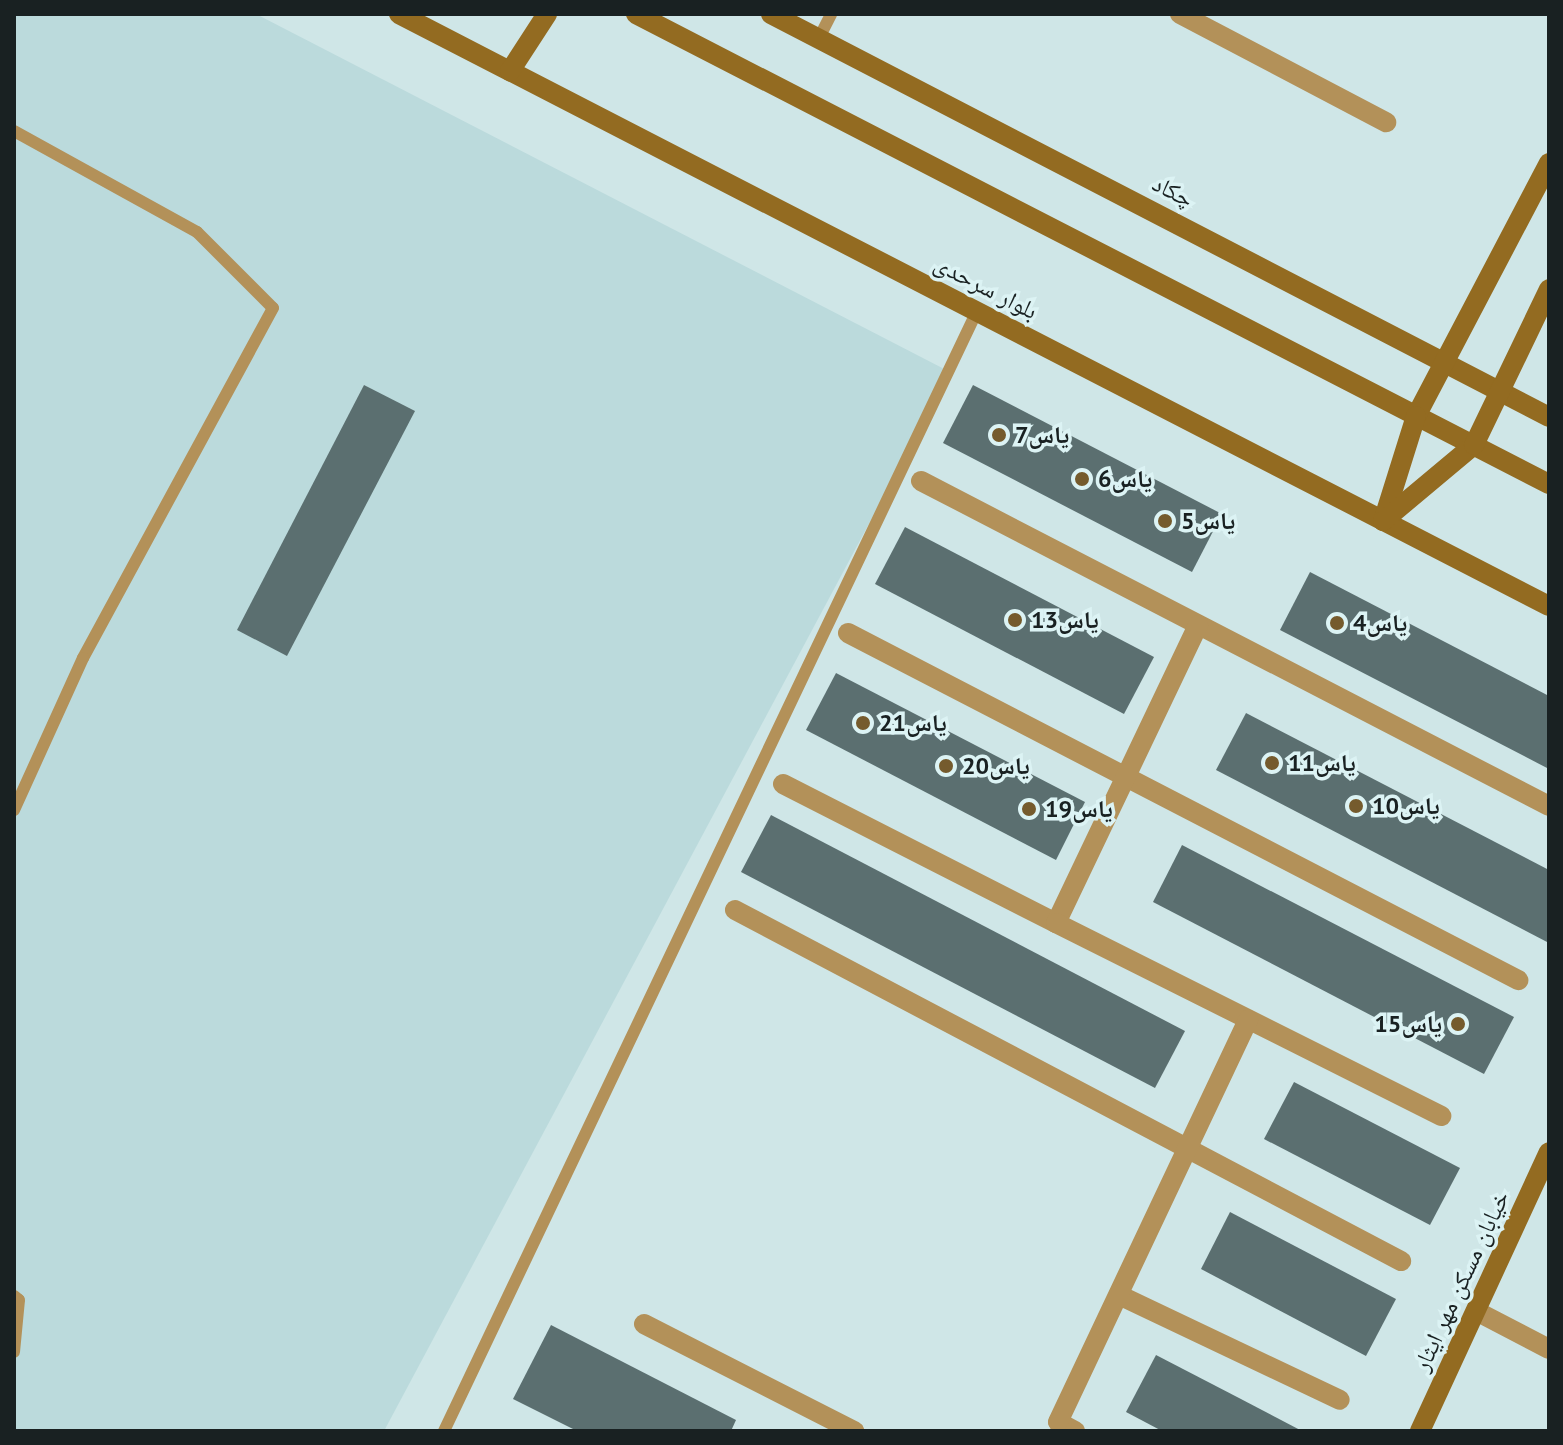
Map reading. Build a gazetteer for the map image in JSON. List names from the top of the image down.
{
  "streets": {
    "main road": ["چکاد", "بلوار سرحدی", "خیابان مسکن مهر ایثار"]
  },
  "places": [
    "یاس7",
    "یاس6",
    "یاس5",
    "یاس13",
    "یاس4",
    "یاس21",
    "یاس11",
    "یاس20",
    "یاس10",
    "یاس19",
    "یاس15"
  ]
}
